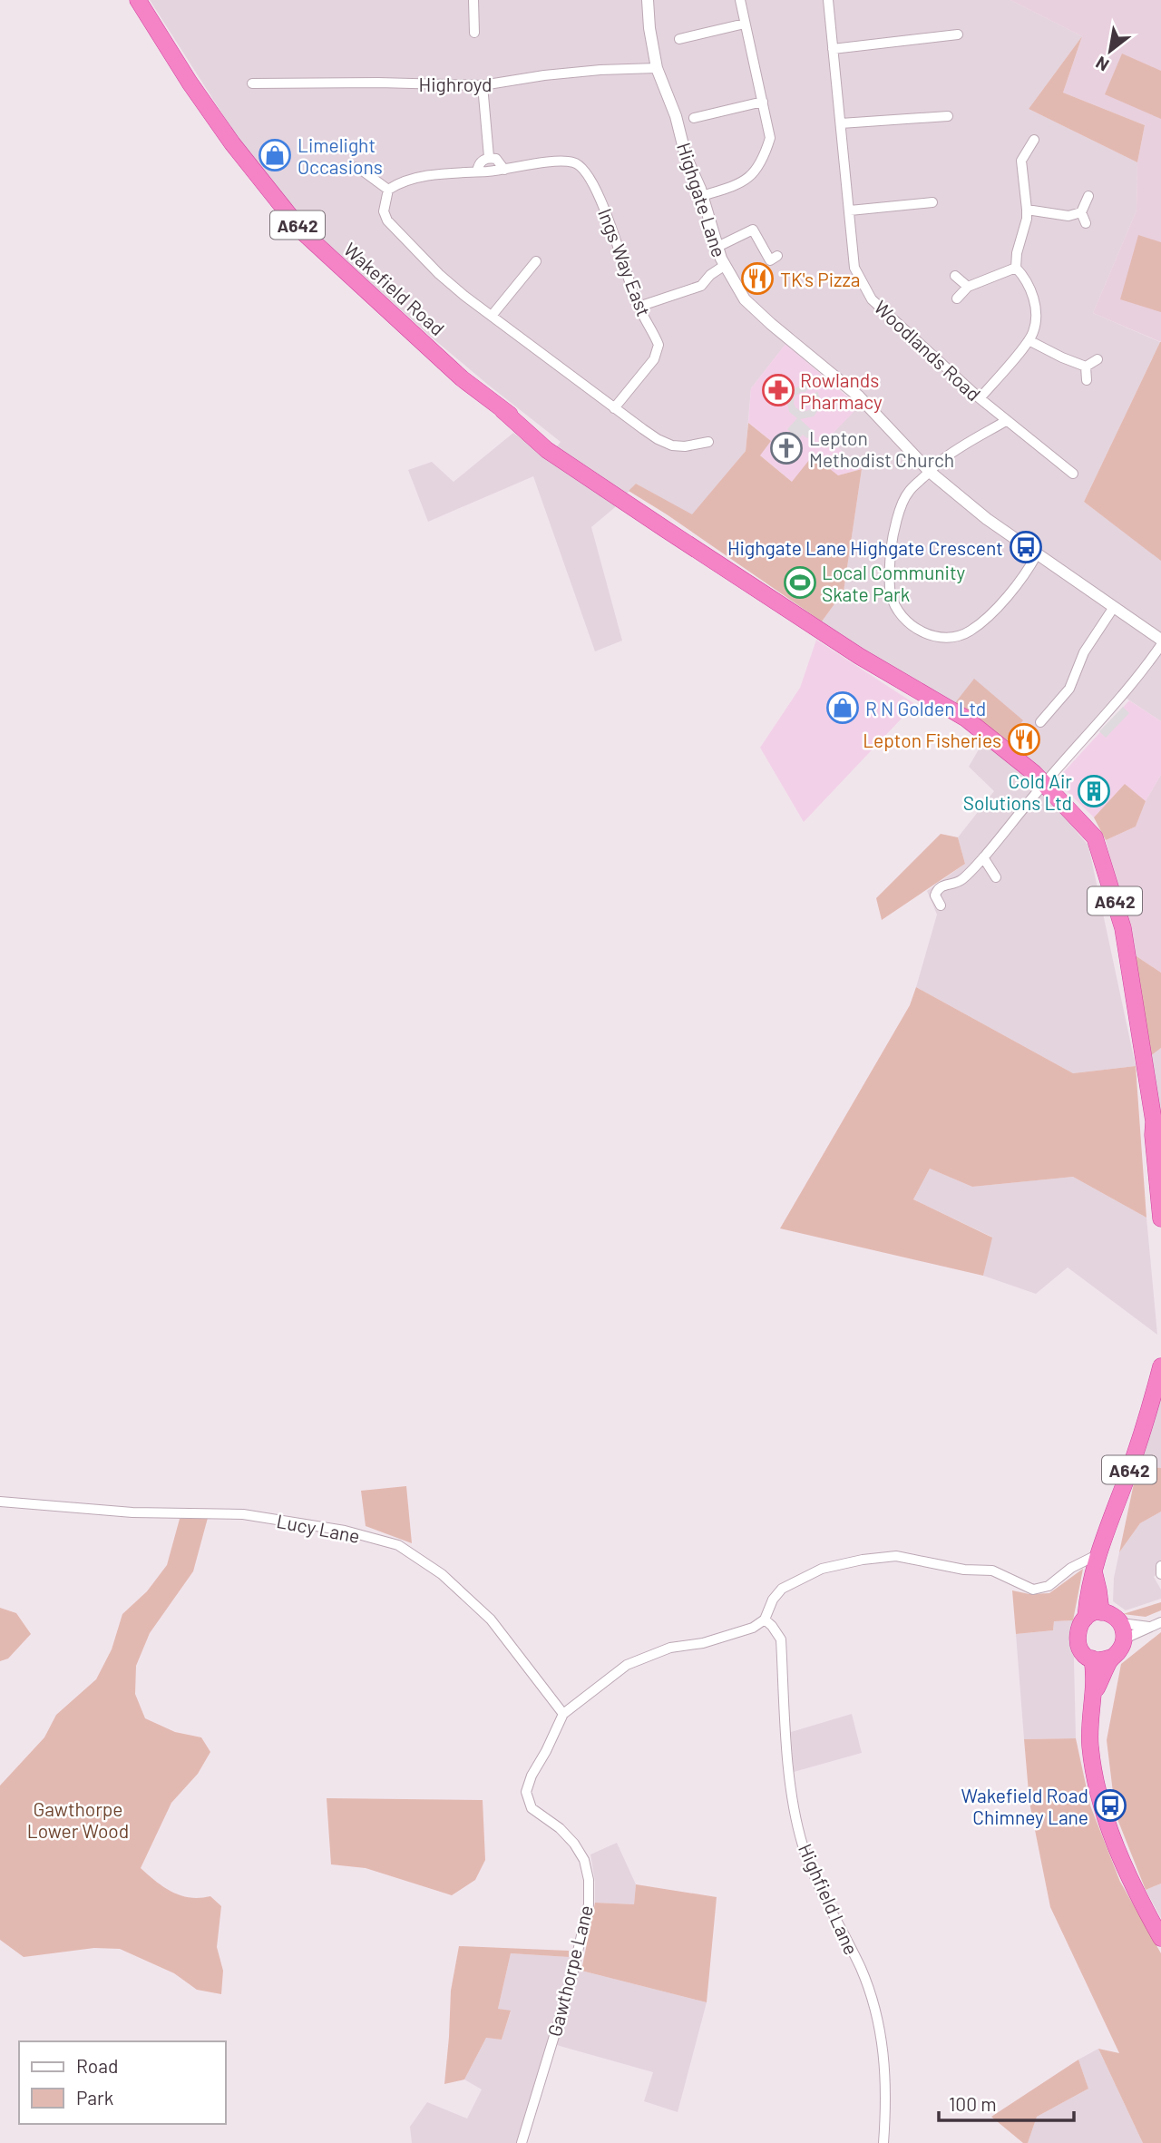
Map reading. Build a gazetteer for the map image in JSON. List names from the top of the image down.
{
  "streets": {
    "highway": ["A642", "Wakefield Road"],
    "street": [
      "Highroyd",
      "Highgate Lane",
      "Ings Way East",
      "Woodlands Road",
      "Lucy Lane",
      "Highfield Lane",
      "Gawthorpe Lane"
    ]
  },
  "crossings": [
    ["Highroyd", "Highgate Lane"],
    ["Lucy Lane", "Gawthorpe Lane"]
  ],
  "parks": ["Gawthorpe Lower Wood"],
  "places": {
    "shop": ["Limelight Occasions", "R N Golden Ltd"],
    "restaurant": ["TK's Pizza", "Lepton Fisheries"],
    "pharmacy": ["Rowlands Pharmacy"],
    "church": ["Lepton Methodist Church"],
    "bus stop": ["Highgate Lane Highgate Crescent", "Wakefield Road Chimney Lane"],
    "sports": ["Local Community Skate Park"],
    "building": ["Cold Air Solutions Ltd"]
  },
  "legend": ["Road", "Park"],
  "scale_bar": "100 m",
  "north": "bottom left"
}
